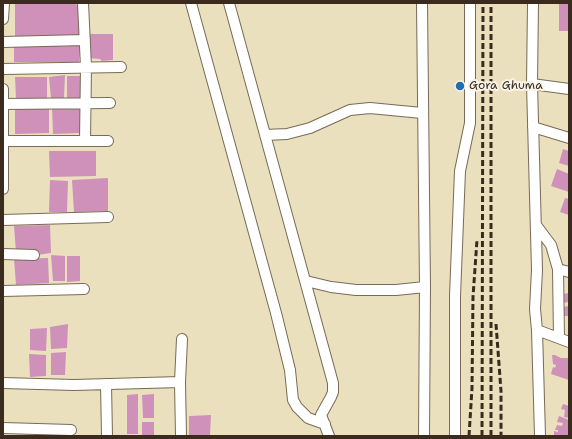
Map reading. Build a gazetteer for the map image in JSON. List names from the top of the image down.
{
  "places": ["Gora Ghuma"]
}
